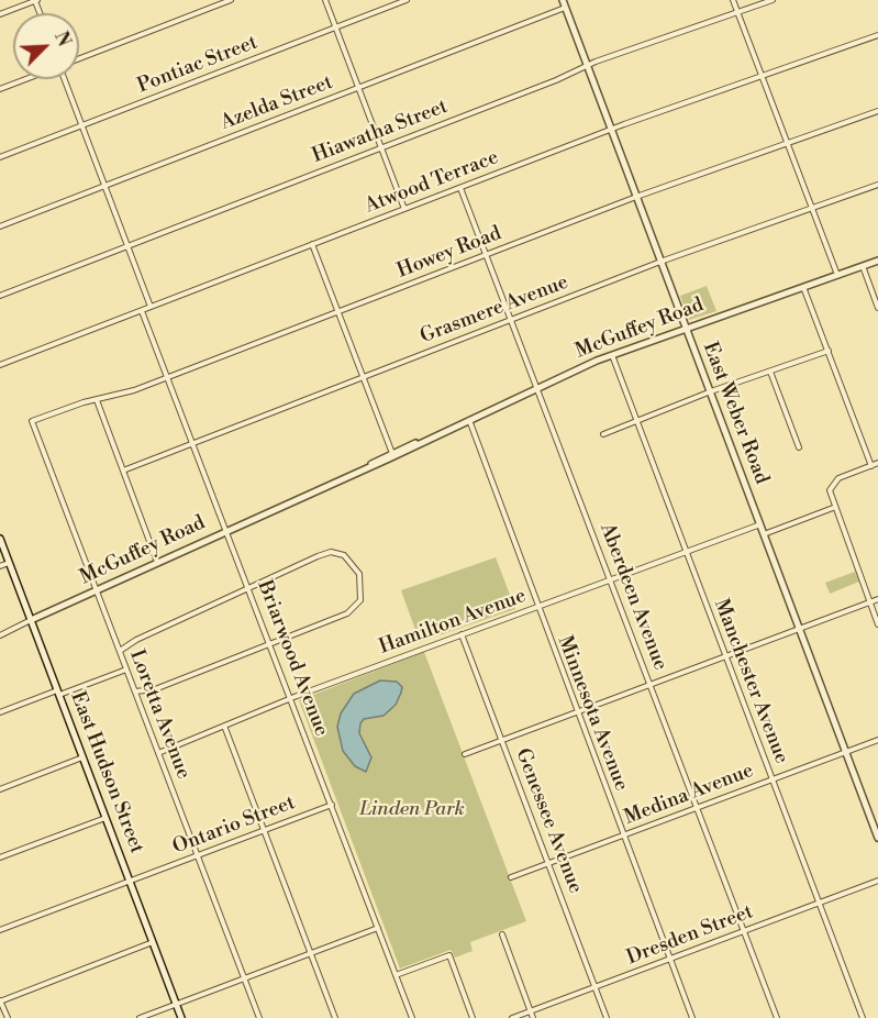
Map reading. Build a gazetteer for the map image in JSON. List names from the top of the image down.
{
  "streets": {
    "street": [
      "Pontiac Street",
      "Azelda Street",
      "Hiawatha Street",
      "Atwood Terrace",
      "Howey Road",
      "Grasmere Avenue",
      "McGuffey Road",
      "East Weber Road",
      "Aberdeen Avenue",
      "Hamilton Avenue",
      "Briarwood Avenue",
      "Manchester Avenue",
      "Minnesota Avenue",
      "Loretta Avenue",
      "East Hudson Street",
      "Medina Avenue",
      "Genessee Avenue",
      "Ontario Street",
      "Dresden Street"
    ]
  },
  "crossings": [
    ["Azelda Street", "East Weber Road"],
    ["Hiawatha Street", "East Weber Road"],
    ["Atwood Terrace", "East Weber Road"],
    ["Atwood Terrace", "Aberdeen Avenue"],
    ["Atwood Terrace", "Briarwood Avenue"],
    ["Howey Road", "East Weber Road"],
    ["Howey Road", "Aberdeen Avenue"],
    ["Howey Road", "Briarwood Avenue"],
    ["Howey Road", "Loretta Avenue"],
    ["Grasmere Avenue", "East Weber Road"],
    ["Grasmere Avenue", "Aberdeen Avenue"],
    ["Grasmere Avenue", "Briarwood Avenue"],
    ["McGuffey Road", "East Weber Road"],
    ["McGuffey Road", "Aberdeen Avenue"],
    ["McGuffey Road", "Briarwood Avenue"],
    ["McGuffey Road", "Manchester Avenue"],
    ["McGuffey Road", "Minnesota Avenue"],
    ["McGuffey Road", "Loretta Avenue"],
    ["McGuffey Road", "East Hudson Street"],
    ["East Weber Road", "Hamilton Avenue"],
    ["East Weber Road", "Medina Avenue"],
    ["Aberdeen Avenue", "Hamilton Avenue"],
    ["Aberdeen Avenue", "Medina Avenue"],
    ["Aberdeen Avenue", "Dresden Street"],
    ["Hamilton Avenue", "Briarwood Avenue"],
    ["Hamilton Avenue", "Manchester Avenue"],
    ["Hamilton Avenue", "Minnesota Avenue"],
    ["Hamilton Avenue", "Loretta Avenue"],
    ["Hamilton Avenue", "Genessee Avenue"],
    ["Briarwood Avenue", "Ontario Street"],
    ["Manchester Avenue", "Medina Avenue"],
    ["Manchester Avenue", "Dresden Street"],
    ["Minnesota Avenue", "Medina Avenue"],
    ["Minnesota Avenue", "Dresden Street"],
    ["Loretta Avenue", "Ontario Street"],
    ["East Hudson Street", "Ontario Street"],
    ["Medina Avenue", "Genessee Avenue"],
    ["Genessee Avenue", "Dresden Street"]
  ],
  "parks": ["Linden Park"],
  "north": "top right"
}
